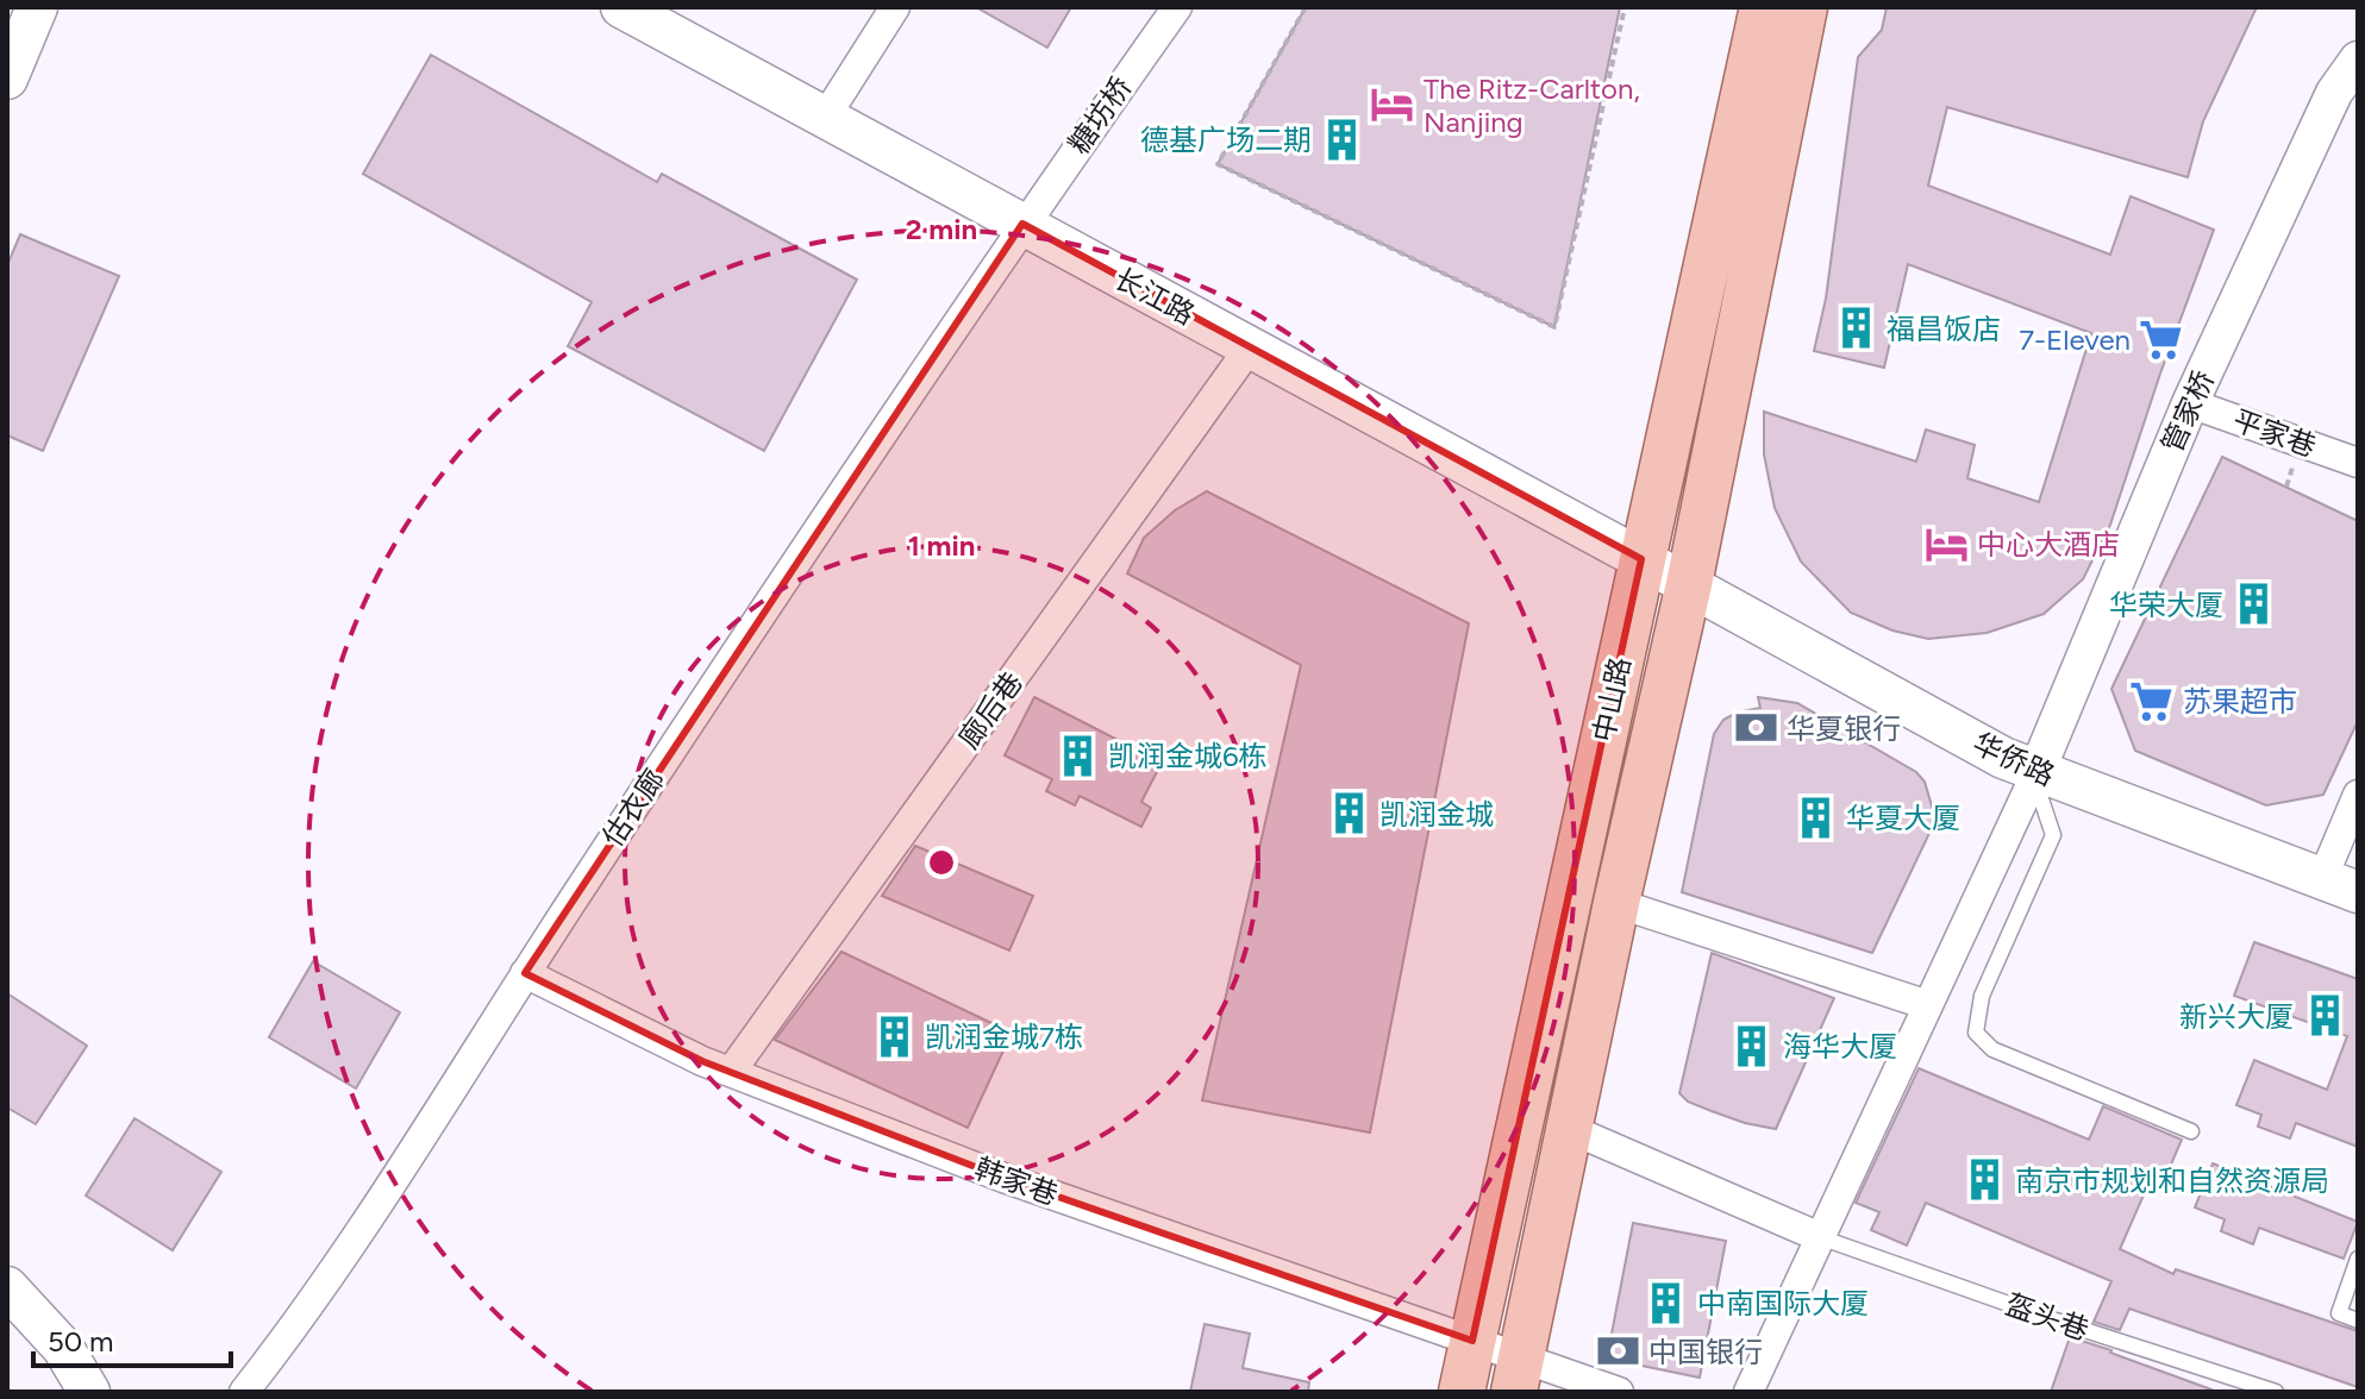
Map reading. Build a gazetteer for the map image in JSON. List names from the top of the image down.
{
  "streets": {
    "main road": ["长江路", "中山路", "华侨路"],
    "street": [
      "糖坊桥",
      "管家桥",
      "平家巷",
      "廊后巷",
      "估衣廊",
      "韩家巷"
    ],
    "lane": ["盔头巷"]
  },
  "crossings": [
    ["糖坊桥", "长江路"],
    ["糖坊桥", "估衣廊"],
    ["长江路", "中山路"],
    ["长江路", "廊后巷"],
    ["长江路", "华侨路"],
    ["长江路", "估衣廊"],
    ["管家桥", "平家巷"],
    ["管家桥", "华侨路"],
    ["中山路", "华侨路"],
    ["中山路", "韩家巷"],
    ["廊后巷", "韩家巷"],
    ["估衣廊", "韩家巷"]
  ],
  "places": {
    "hotel": ["The Ritz-Carlton, Nanjing", "中心大酒店"],
    "building": [
      "德基广场二期",
      "福昌饭店",
      "华荣大厦",
      "凯润金城6栋",
      "凯润金城",
      "华夏大厦",
      "新兴大厦",
      "凯润金城7栋",
      "海华大厦",
      "南京市规划和自然资源局",
      "中南国际大厦"
    ],
    "supermarket": ["7-Eleven", "苏果超市"],
    "bank": ["华夏银行", "中国银行"]
  },
  "scale_bar": "50 m",
  "rings": ["2 min", "1 min"]
}
